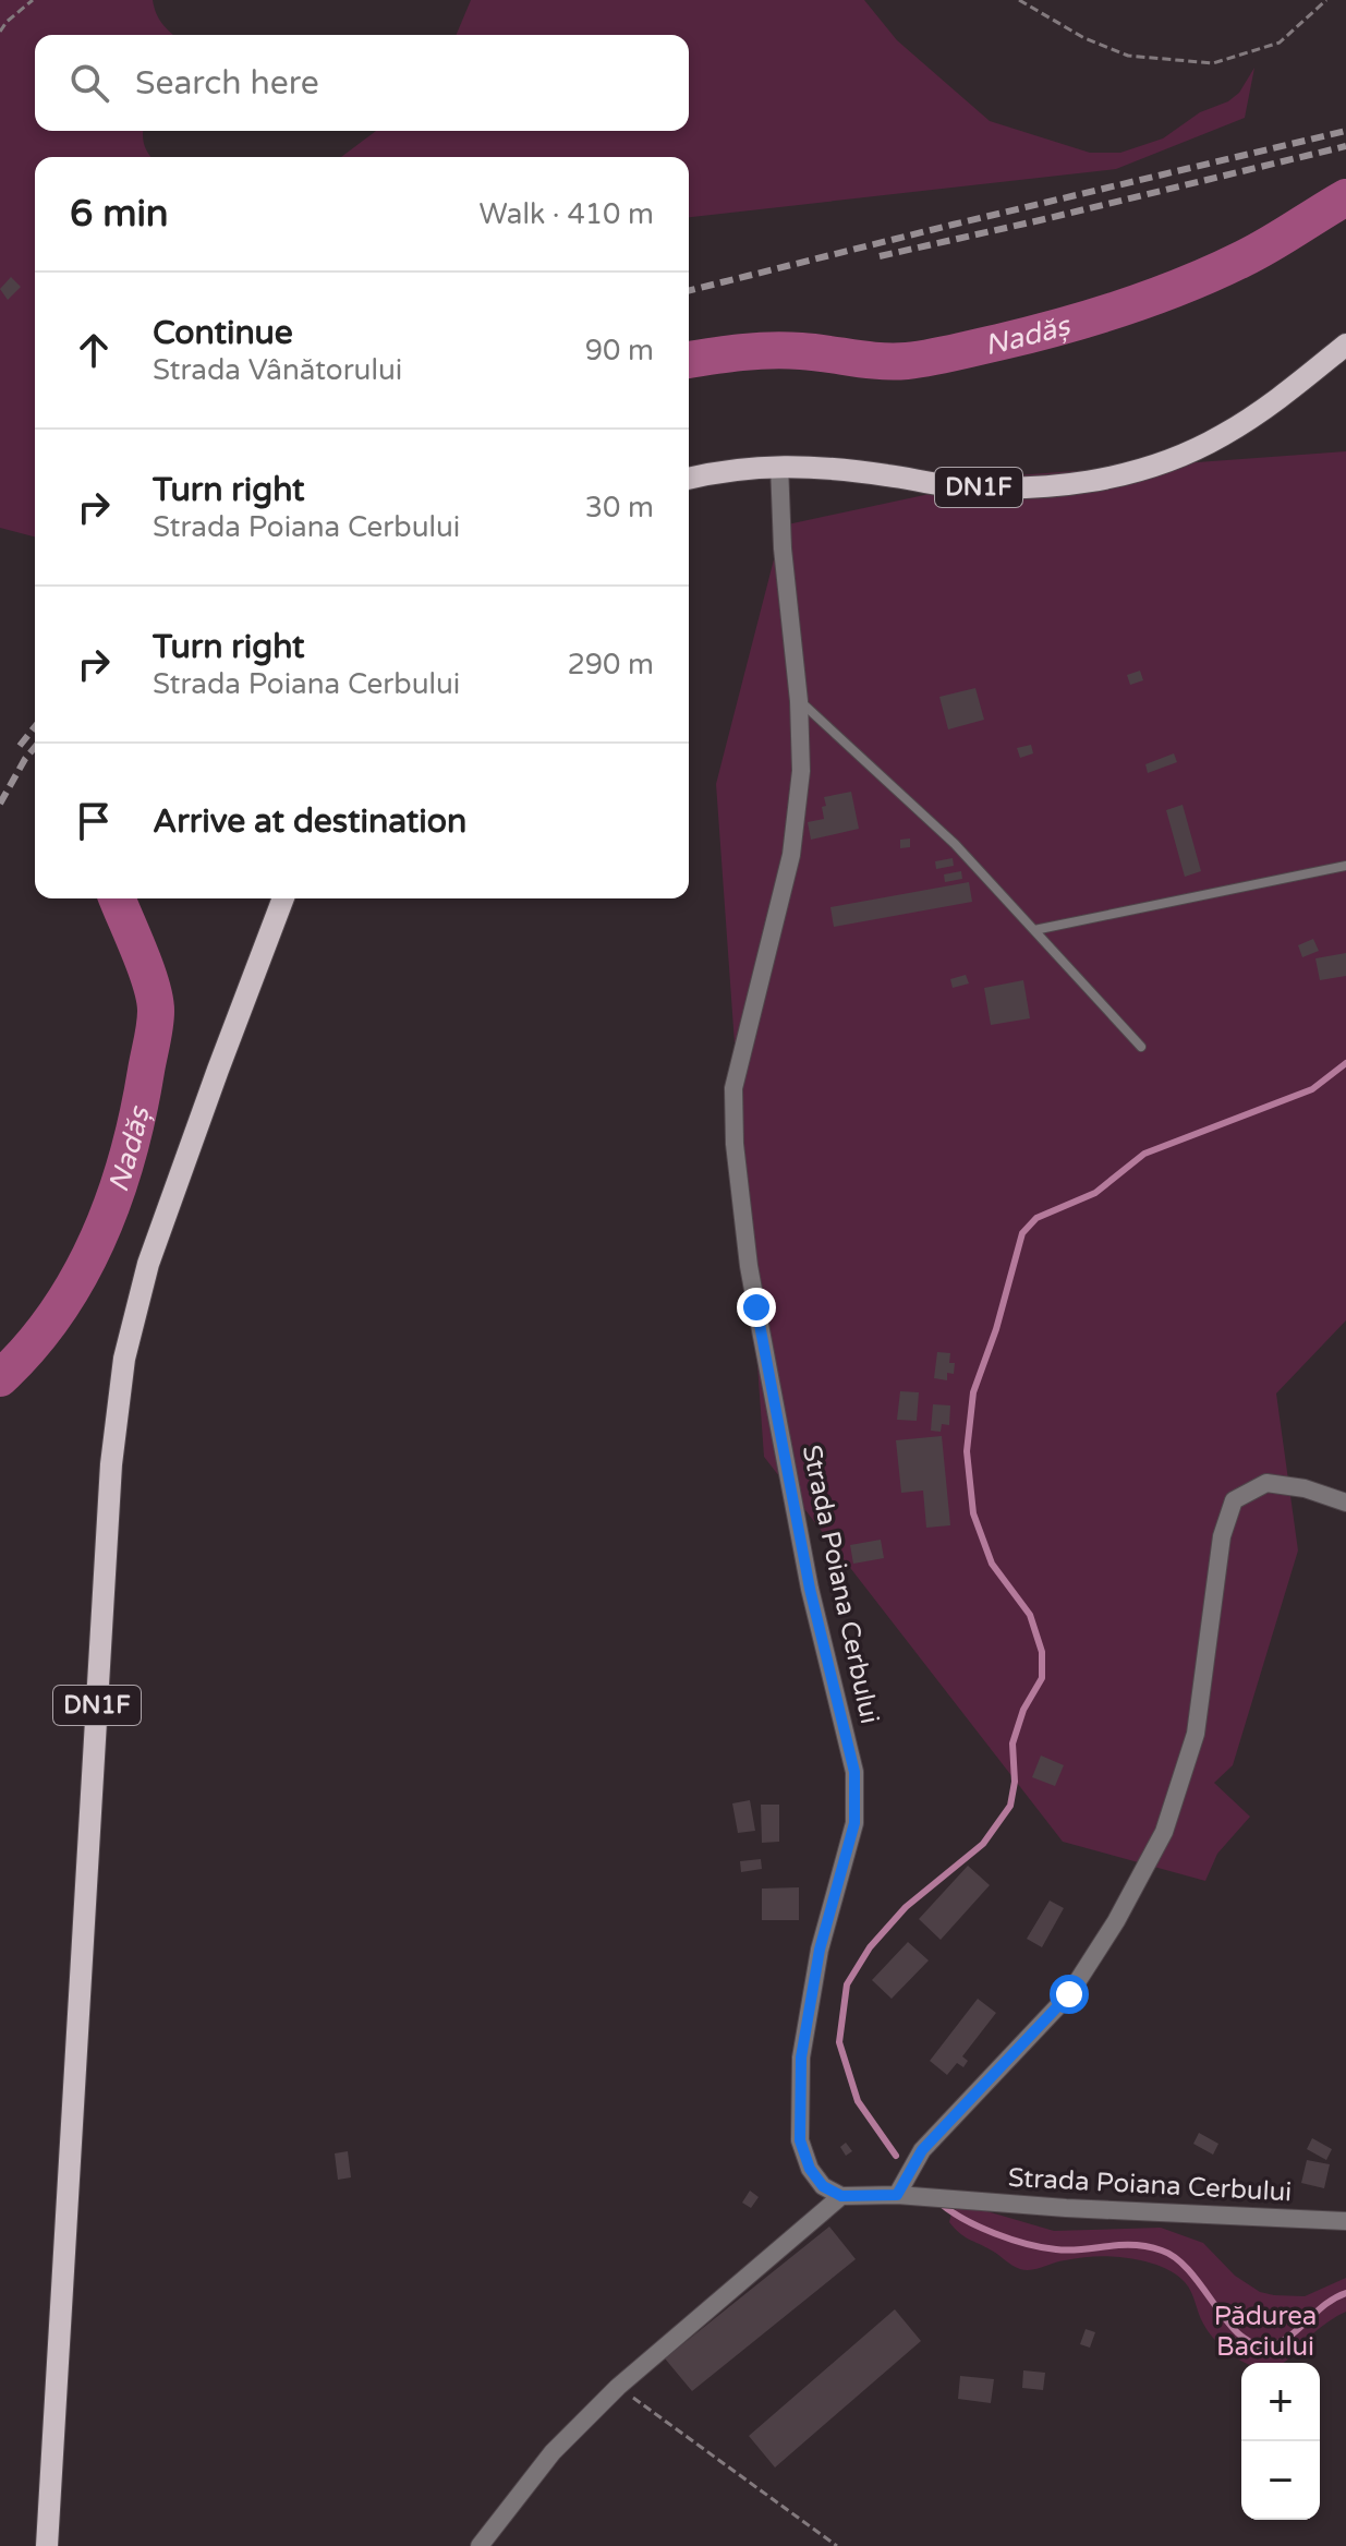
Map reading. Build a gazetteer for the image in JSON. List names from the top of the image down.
{
  "streets": {
    "main road": ["DN1F"],
    "street": ["Strada Poiana Cerbului"]
  },
  "crossings": [
    ["DN1F", "Strada Poiana Cerbului"]
  ],
  "water": ["Nadăș"],
  "parks": ["Pădurea Baciului"],
  "page": {
    "search": "Search here",
    "heading": ["6 min", "Walk · 410 m"],
    "list": [
      ["Continue", "Strada Vânătorului", "90 m"],
      ["Turn right", "Strada Poiana Cerbului", "30 m"],
      ["Turn right", "Strada Poiana Cerbului", "290 m"],
      "Arrive at destination"
    ],
    "map_buttons": ["+", "−"]
  }
}
